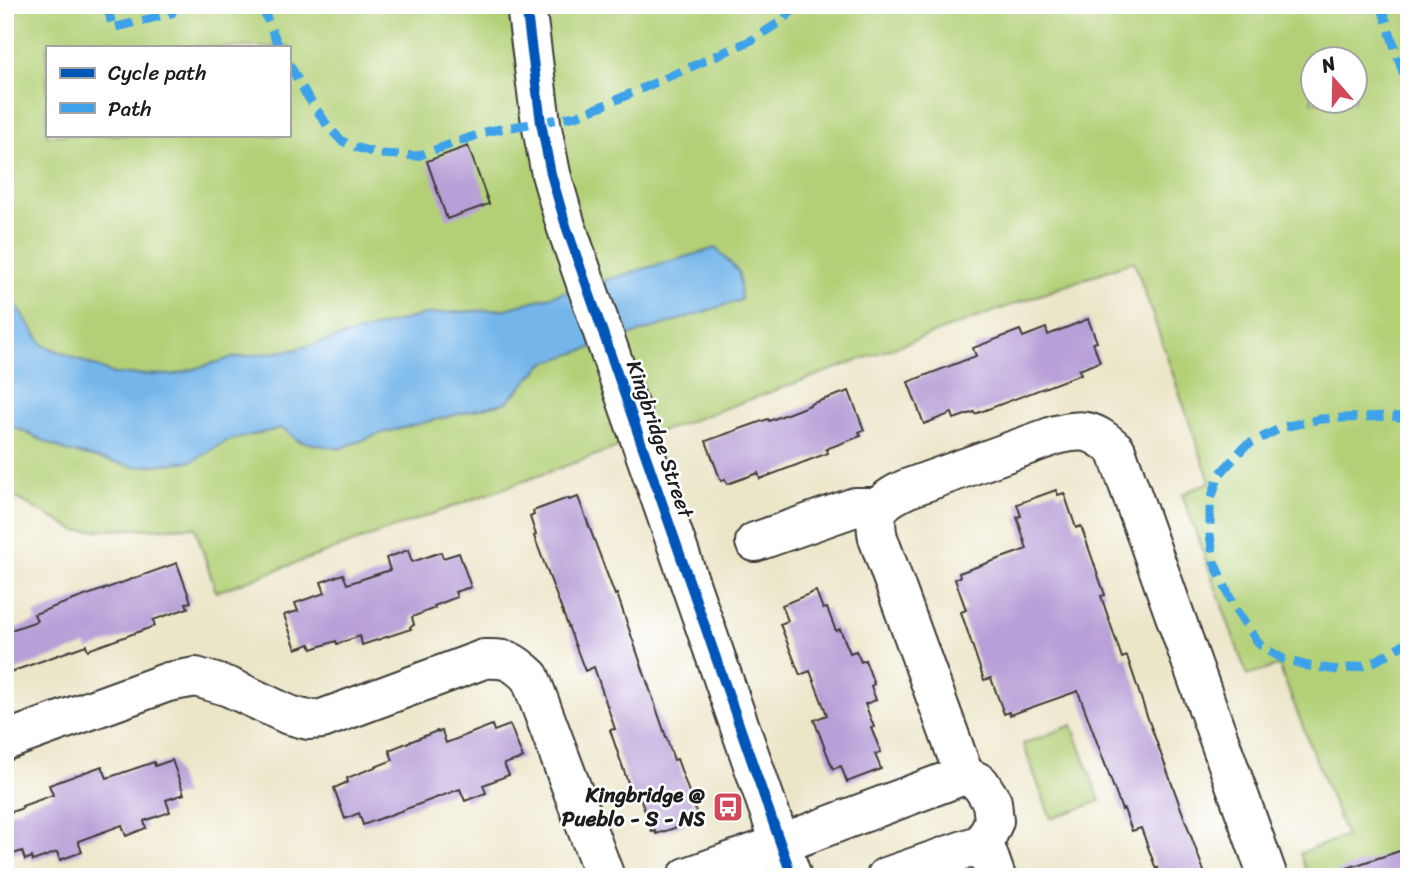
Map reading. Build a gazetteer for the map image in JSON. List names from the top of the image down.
{
  "streets": {
    "street": ["Kingbridge Street"]
  },
  "places": {
    "bus stop": ["Kingbridge @ Pueblo - S - NS"]
  },
  "legend": ["Cycle path", "Path"],
  "north": "top"
}
